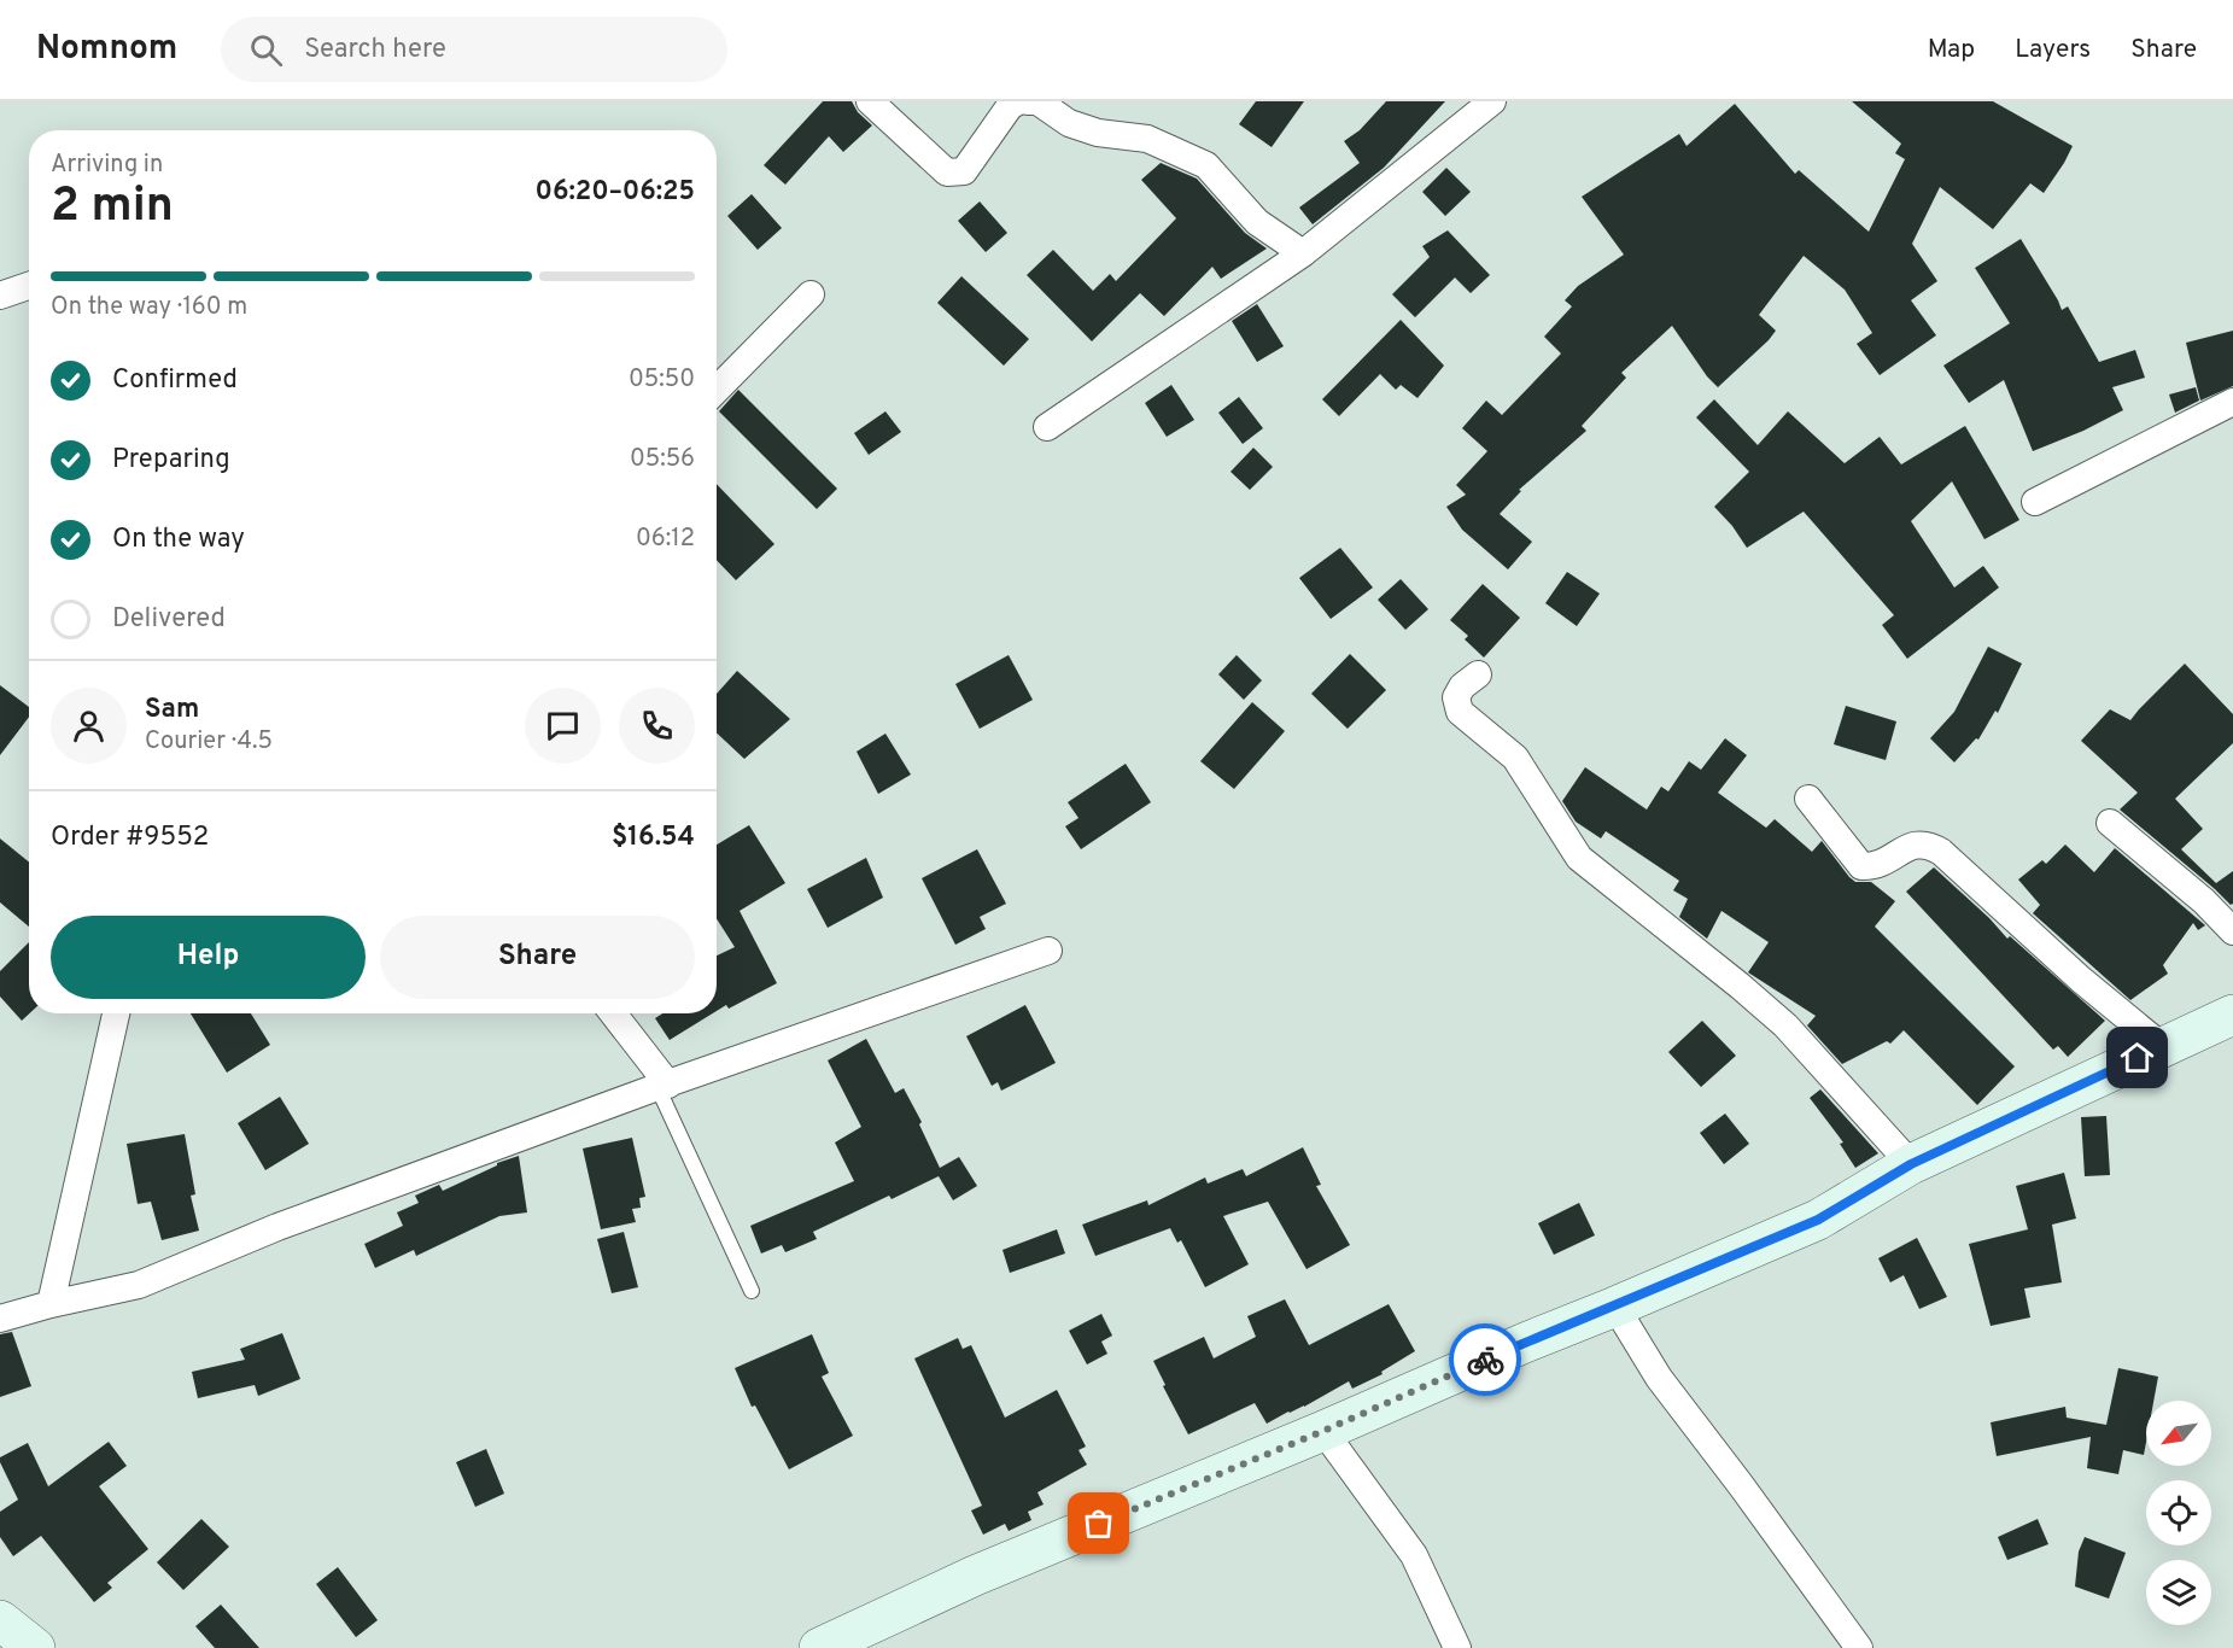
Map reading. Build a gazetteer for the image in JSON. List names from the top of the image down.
{
  "north": "bottom left",
  "page": {
    "header": "Nomnom",
    "search": "Search here",
    "nav": ["Map", "Layers", "Share"],
    "heading": ["2 min", "Arriving in", "06:20–06:25"],
    "panel": [
      "Sam",
      "Courier · 4.5",
      "Order #9552",
      "$16.54"
    ],
    "bar": "On the way · 160 m",
    "list": [
      ["Confirmed", "05:50"],
      ["Preparing", "05:56"],
      ["On the way", "06:12"],
      "Delivered"
    ],
    "buttons": ["Help", "Share"]
  }
}
